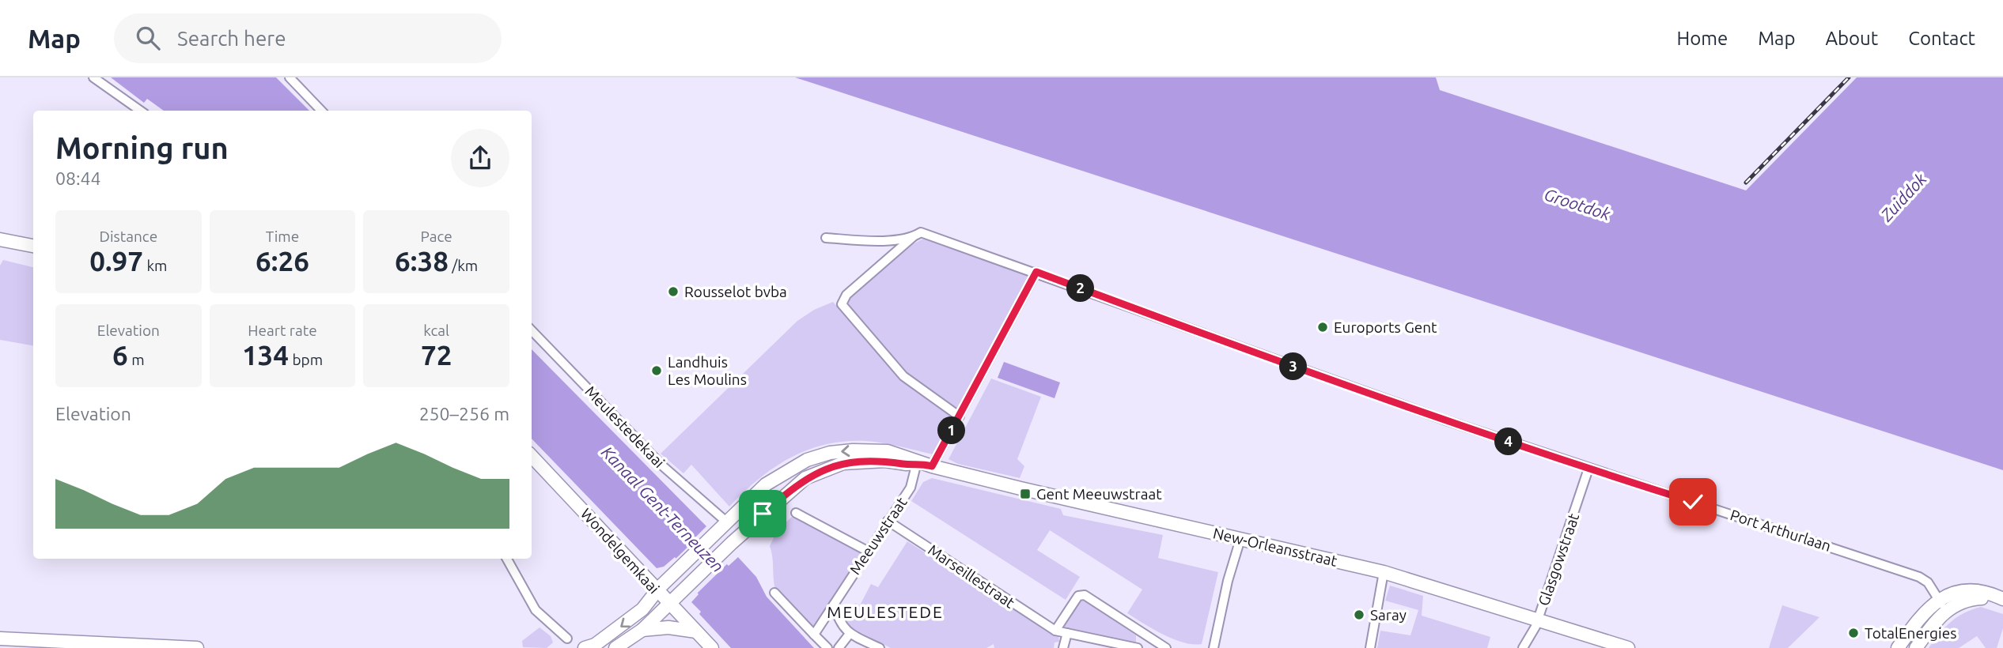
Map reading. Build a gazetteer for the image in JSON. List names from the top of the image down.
{
  "streets": {
    "main road": ["New-Orleansstraat", "Wondelgemkaai"],
    "street": [
      "Meulestedekaai",
      "Port Arthurlaan",
      "Meeuwstraat",
      "Glasgowstraat",
      "Marseillestraat"
    ]
  },
  "crossings": [
    ["Meulestedekaai", "New-Orleansstraat"],
    ["Port Arthurlaan", "Glasgowstraat"],
    ["Meeuwstraat", "New-Orleansstraat"],
    ["Meeuwstraat", "Marseillestraat"],
    ["New-Orleansstraat", "Wondelgemkaai"],
    ["New-Orleansstraat", "Glasgowstraat"]
  ],
  "districts": ["MEULESTEDE"],
  "water": ["Zuiddok", "Grootdok", "Kanaal Gent-Terneuzen"],
  "places": {
    "other": [
      "Rousselot bvba",
      "Euroports Gent",
      "Landhuis Les Moulins",
      "Saray",
      "TotalEnergies"
    ],
    "transit": ["Gent Meeuwstraat"]
  },
  "page": {
    "header": "Map",
    "search": "Search here",
    "nav": [
      "Home",
      "Map",
      "About",
      "Contact"
    ],
    "heading": ["Morning run", "08:44"],
    "stats": [
      ["Distance", "0.97 km"],
      ["Time", "6:26"],
      ["Pace", "6:38 /km"],
      ["Elevation", "6 m"],
      ["Heart rate", "134 bpm"],
      ["kcal", "72"]
    ],
    "pins": [
      "2",
      "3",
      "1",
      "4"
    ],
    "chart": ["Elevation", "250–256 m"]
  }
}
